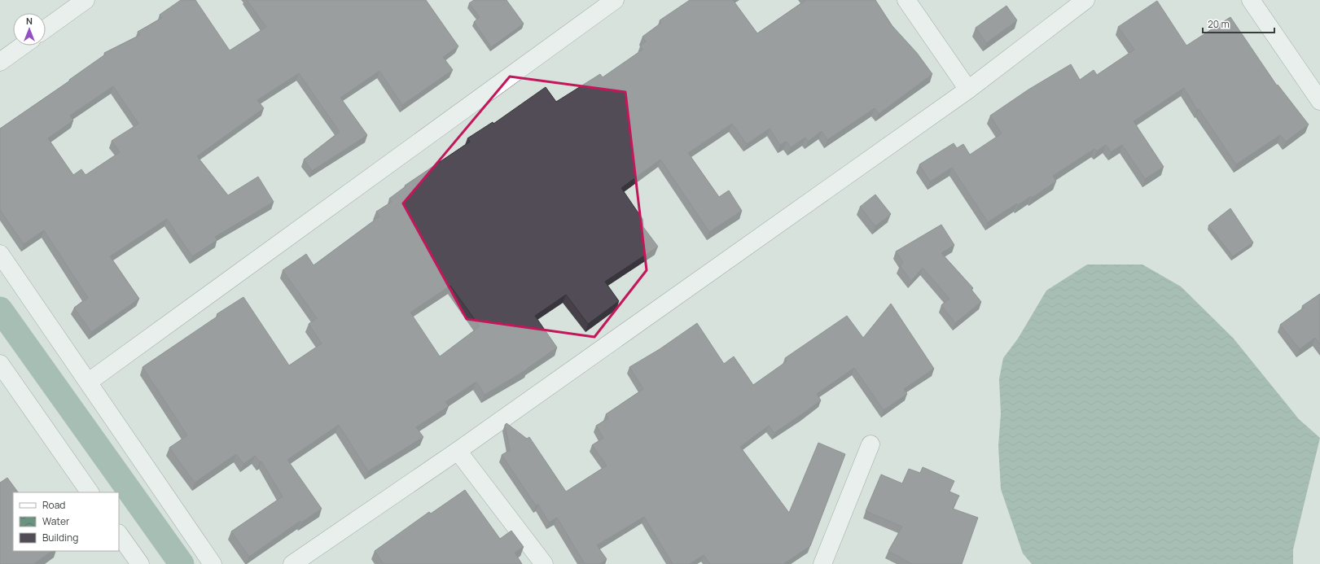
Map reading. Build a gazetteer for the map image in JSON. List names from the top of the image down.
{
  "legend": ["Road", "Water", "Building"],
  "scale_bar": "20 m",
  "north": "top"
}
